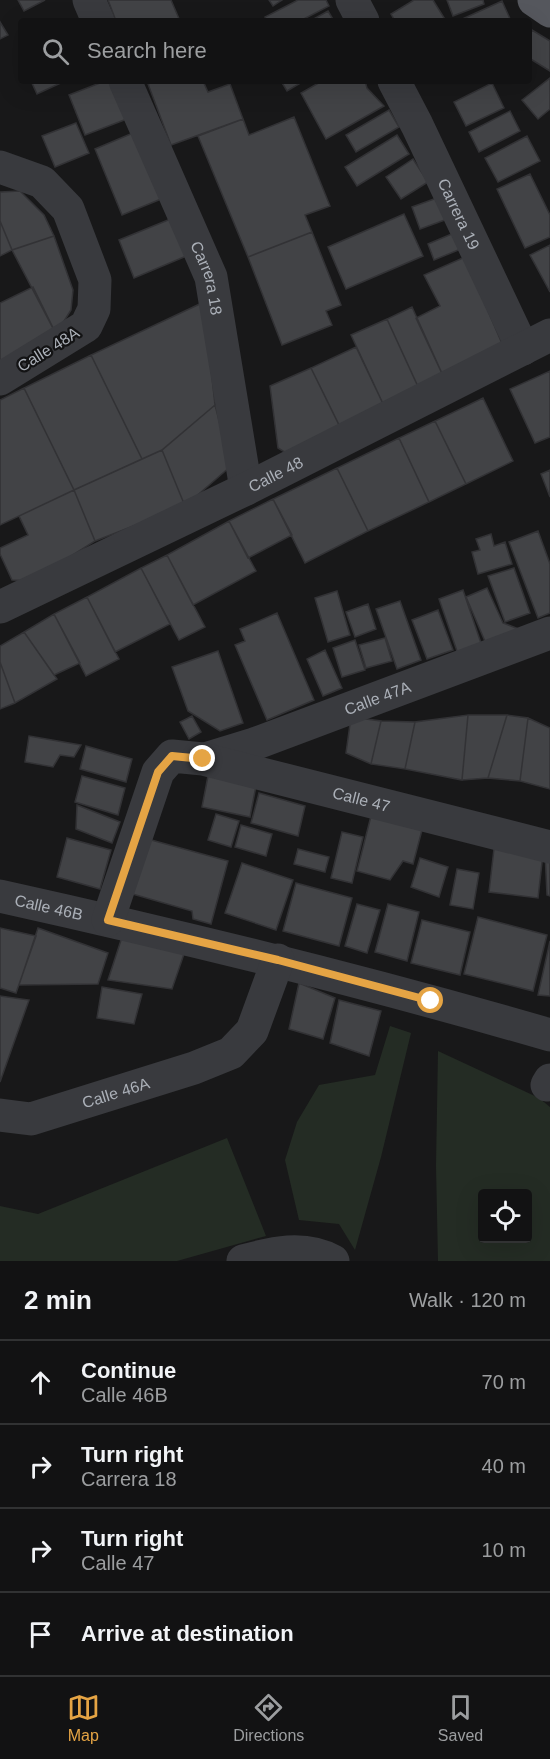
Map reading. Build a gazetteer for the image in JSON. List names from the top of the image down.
{
  "streets": {
    "street": [
      "Carrera 19",
      "Carrera 18",
      "Calle 48A",
      "Calle 48",
      "Calle 47A",
      "Calle 47",
      "Calle 46B",
      "Calle 46A"
    ]
  },
  "crossings": [
    ["Carrera 19", "Calle 48"],
    ["Carrera 18", "Calle 48"],
    ["Calle 47A", "Calle 47"],
    ["Calle 46B", "Calle 46A"]
  ],
  "page": {
    "search": "Search here",
    "heading": ["2 min", "Walk · 120 m"],
    "list": [
      ["Continue", "Calle 46B", "70 m"],
      ["Turn right", "Carrera 18", "40 m"],
      ["Turn right", "Calle 47", "10 m"],
      "Arrive at destination"
    ],
    "nav": ["Map", "Directions", "Saved"]
  }
}
